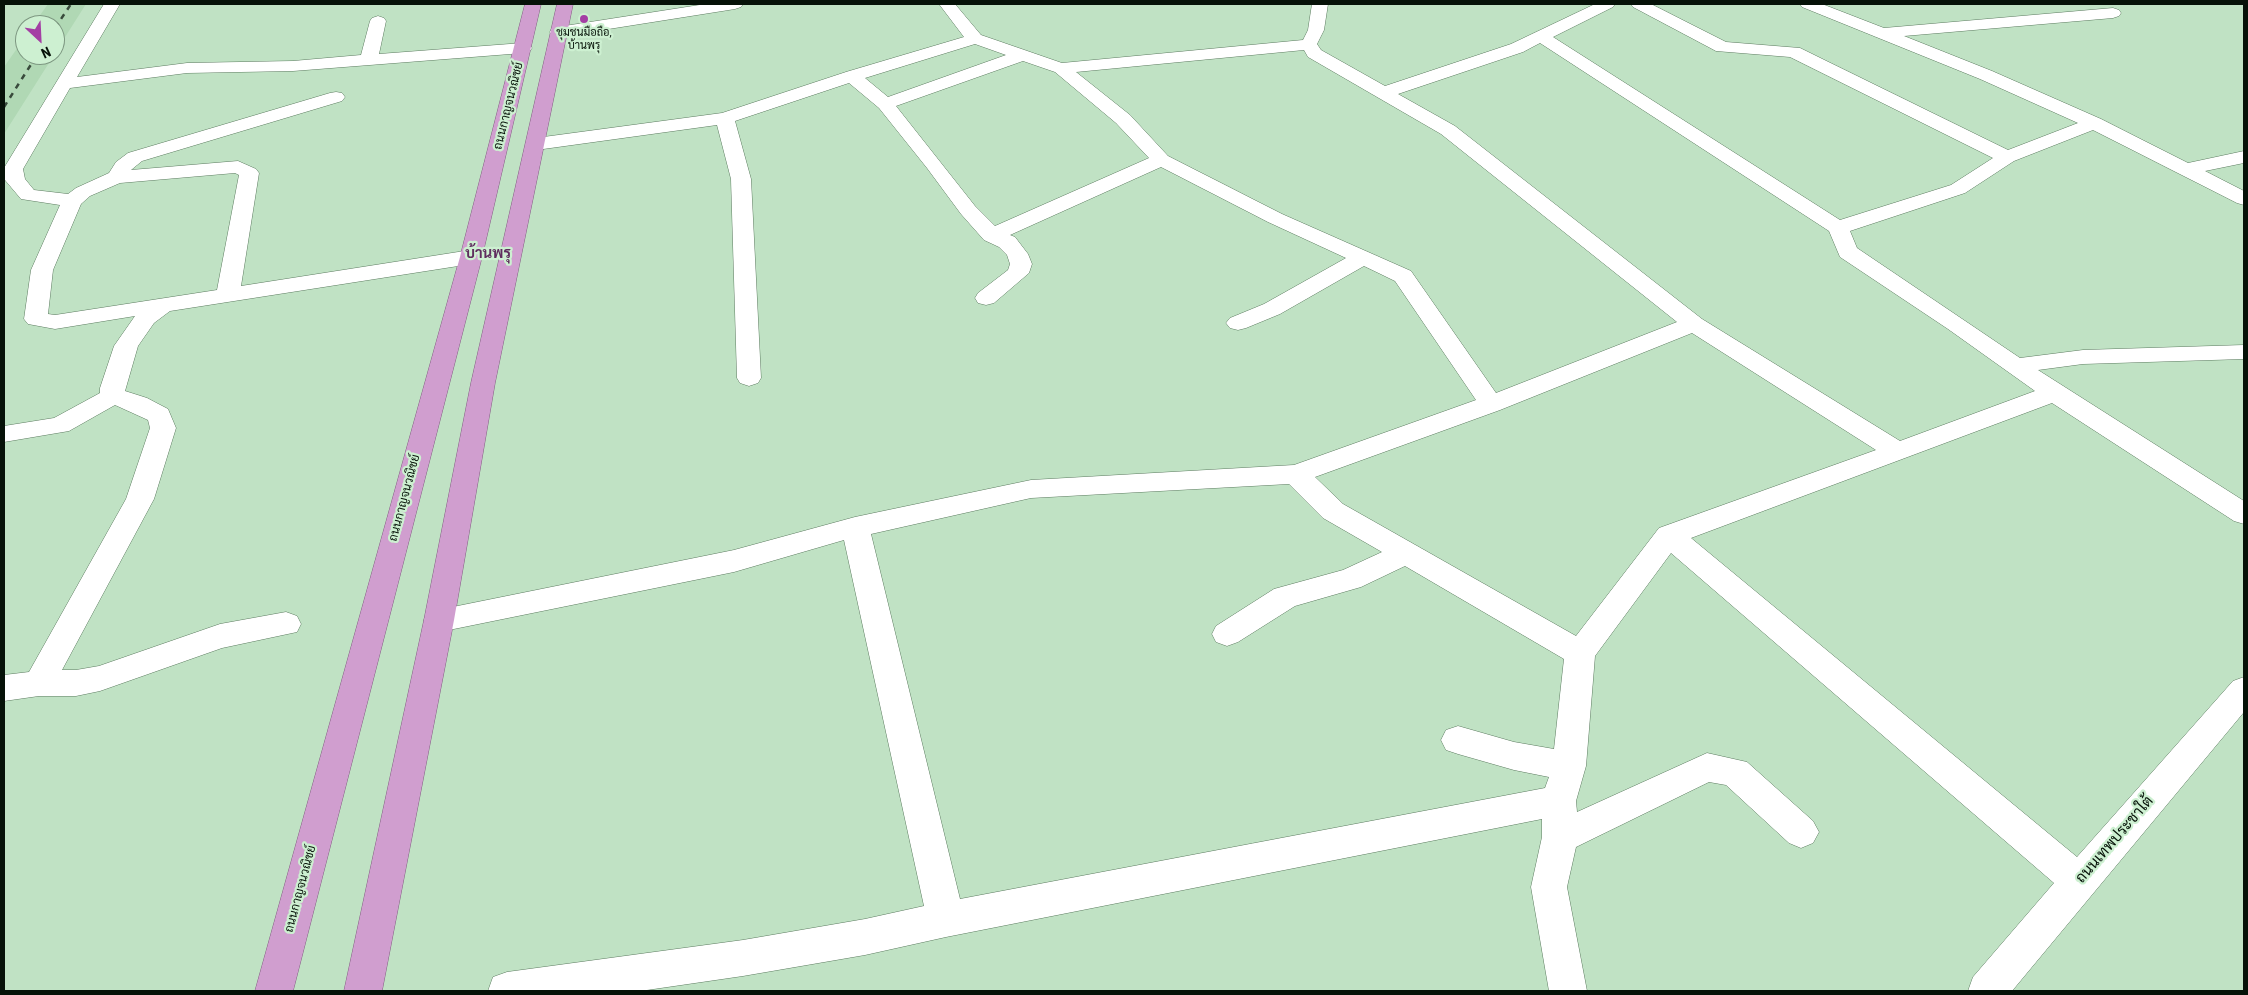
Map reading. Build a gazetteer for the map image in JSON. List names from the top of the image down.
{
  "streets": {
    "highway": ["ถนนกาญจนวณิชย์"],
    "street": ["ถนนเทพประชาใต้"]
  },
  "districts": ["บ้านพรุ"],
  "places": ["ชุมชนมือถือ, บ้านพรุ"],
  "north": "bottom right"
}
